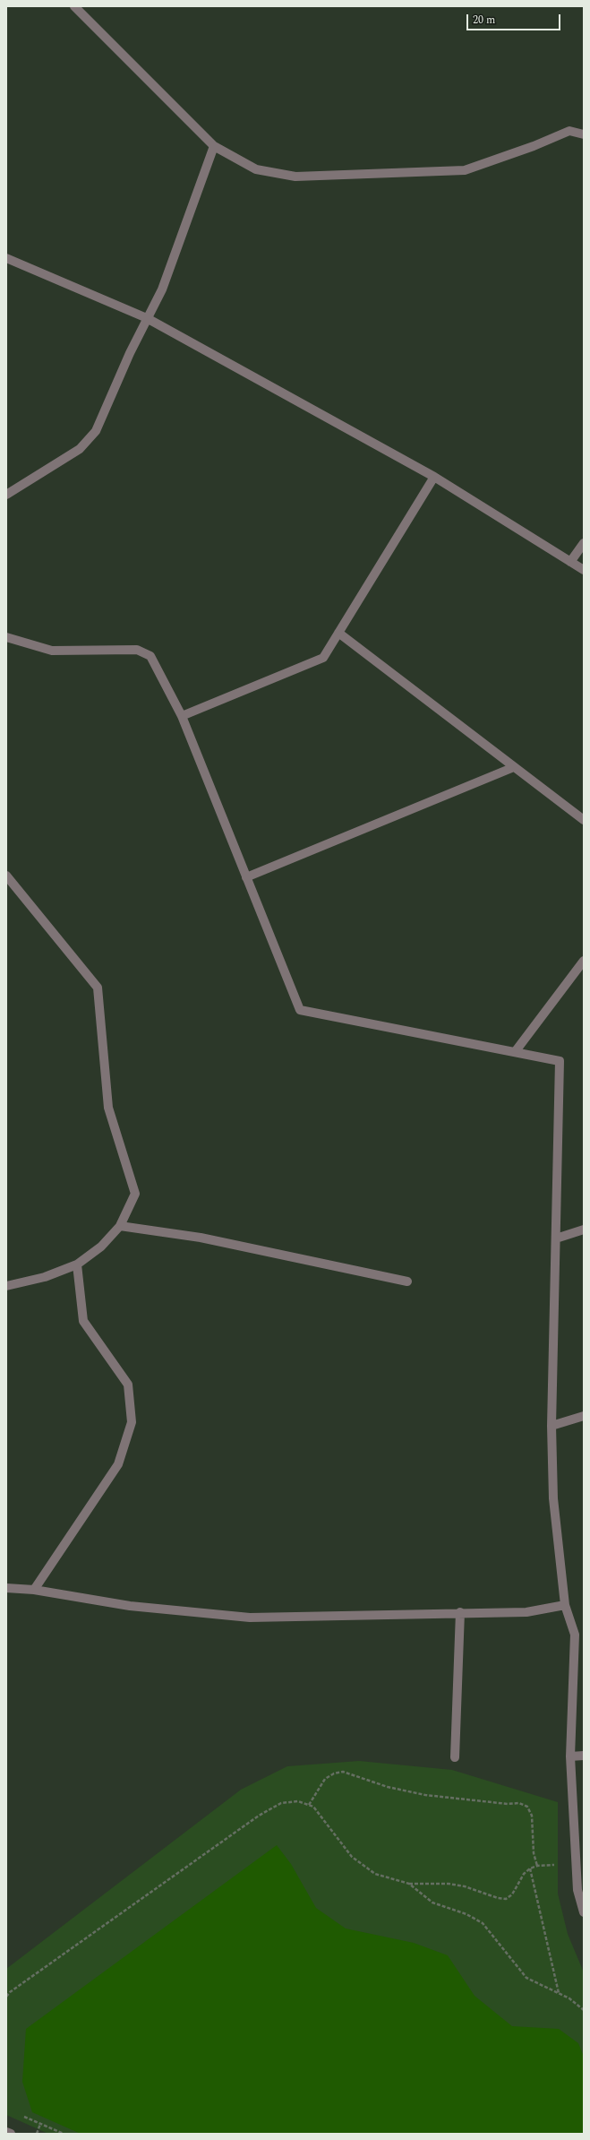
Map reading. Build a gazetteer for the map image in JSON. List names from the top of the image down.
{
  "scale_bar": "20 m"
}
